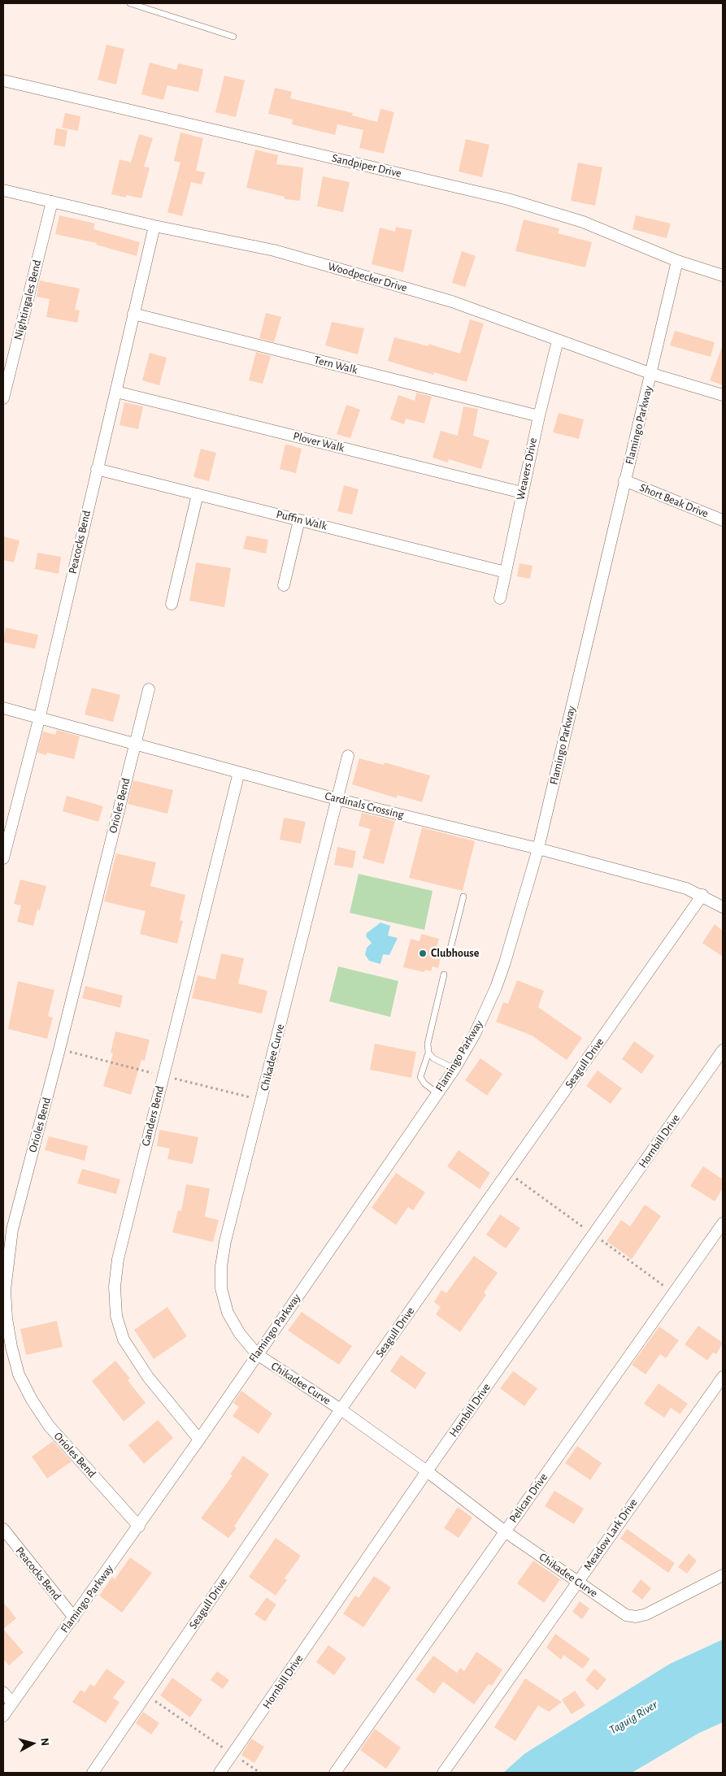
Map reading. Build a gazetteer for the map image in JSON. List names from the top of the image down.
{
  "streets": {
    "street": [
      "Sandpiper Drive",
      "Woodpecker Drive",
      "Nightingales Bend",
      "Tern Walk",
      "Flamingo Parkway",
      "Plover Walk",
      "Weavers Drive",
      "Short Beak Drive",
      "Puffin Walk",
      "Peacocks Bend",
      "Orioles Bend",
      "Cardinals Crossing",
      "Chikadee Curve",
      "Seagull Drive",
      "Ganders Bend",
      "Hornbill Drive",
      "Pelican Drive",
      "Meadow Lark Drive"
    ]
  },
  "crossings": [
    ["Sandpiper Drive", "Flamingo Parkway"],
    ["Woodpecker Drive", "Nightingales Bend"],
    ["Woodpecker Drive", "Flamingo Parkway"],
    ["Woodpecker Drive", "Weavers Drive"],
    ["Woodpecker Drive", "Peacocks Bend"],
    ["Tern Walk", "Weavers Drive"],
    ["Tern Walk", "Peacocks Bend"],
    ["Flamingo Parkway", "Short Beak Drive"],
    ["Flamingo Parkway", "Peacocks Bend"],
    ["Flamingo Parkway", "Orioles Bend"],
    ["Flamingo Parkway", "Cardinals Crossing"],
    ["Flamingo Parkway", "Chikadee Curve"],
    ["Flamingo Parkway", "Ganders Bend"],
    ["Plover Walk", "Weavers Drive"],
    ["Plover Walk", "Peacocks Bend"],
    ["Weavers Drive", "Puffin Walk"],
    ["Puffin Walk", "Peacocks Bend"],
    ["Peacocks Bend", "Cardinals Crossing"],
    ["Orioles Bend", "Cardinals Crossing"],
    ["Cardinals Crossing", "Chikadee Curve"],
    ["Cardinals Crossing", "Seagull Drive"],
    ["Cardinals Crossing", "Ganders Bend"],
    ["Chikadee Curve", "Seagull Drive"],
    ["Chikadee Curve", "Hornbill Drive"],
    ["Chikadee Curve", "Pelican Drive"],
    ["Chikadee Curve", "Meadow Lark Drive"]
  ],
  "water": ["Taguig River"],
  "places": ["Clubhouse"],
  "north": "right"
}
